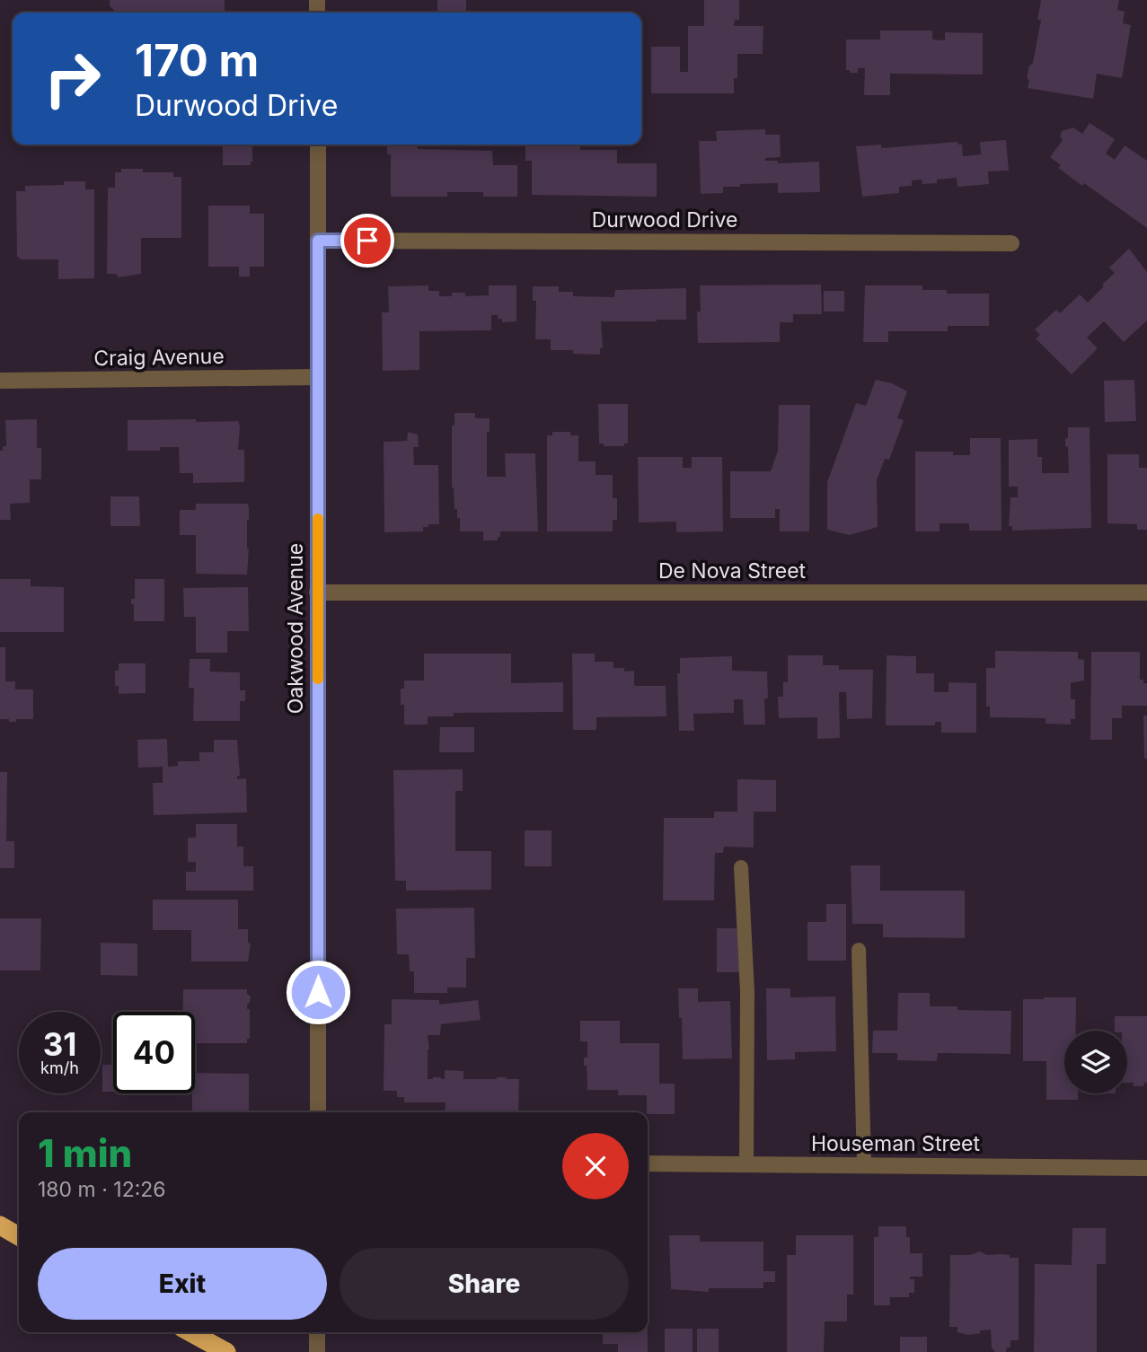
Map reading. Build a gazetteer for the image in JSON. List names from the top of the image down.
{
  "streets": {
    "street": [
      "Durwood Drive",
      "Craig Avenue",
      "De Nova Street",
      "Oakwood Avenue",
      "Houseman Street"
    ]
  },
  "crossings": [
    ["Durwood Drive", "Oakwood Avenue"],
    ["Craig Avenue", "Oakwood Avenue"],
    ["De Nova Street", "Oakwood Avenue"]
  ],
  "page": {
    "turn": ["170 m", "Durwood Drive"],
    "speed": "31 km/h",
    "limit": "40",
    "heading": ["1 min", "180 m · 12:26"],
    "buttons": ["Exit", "Share"]
  }
}
